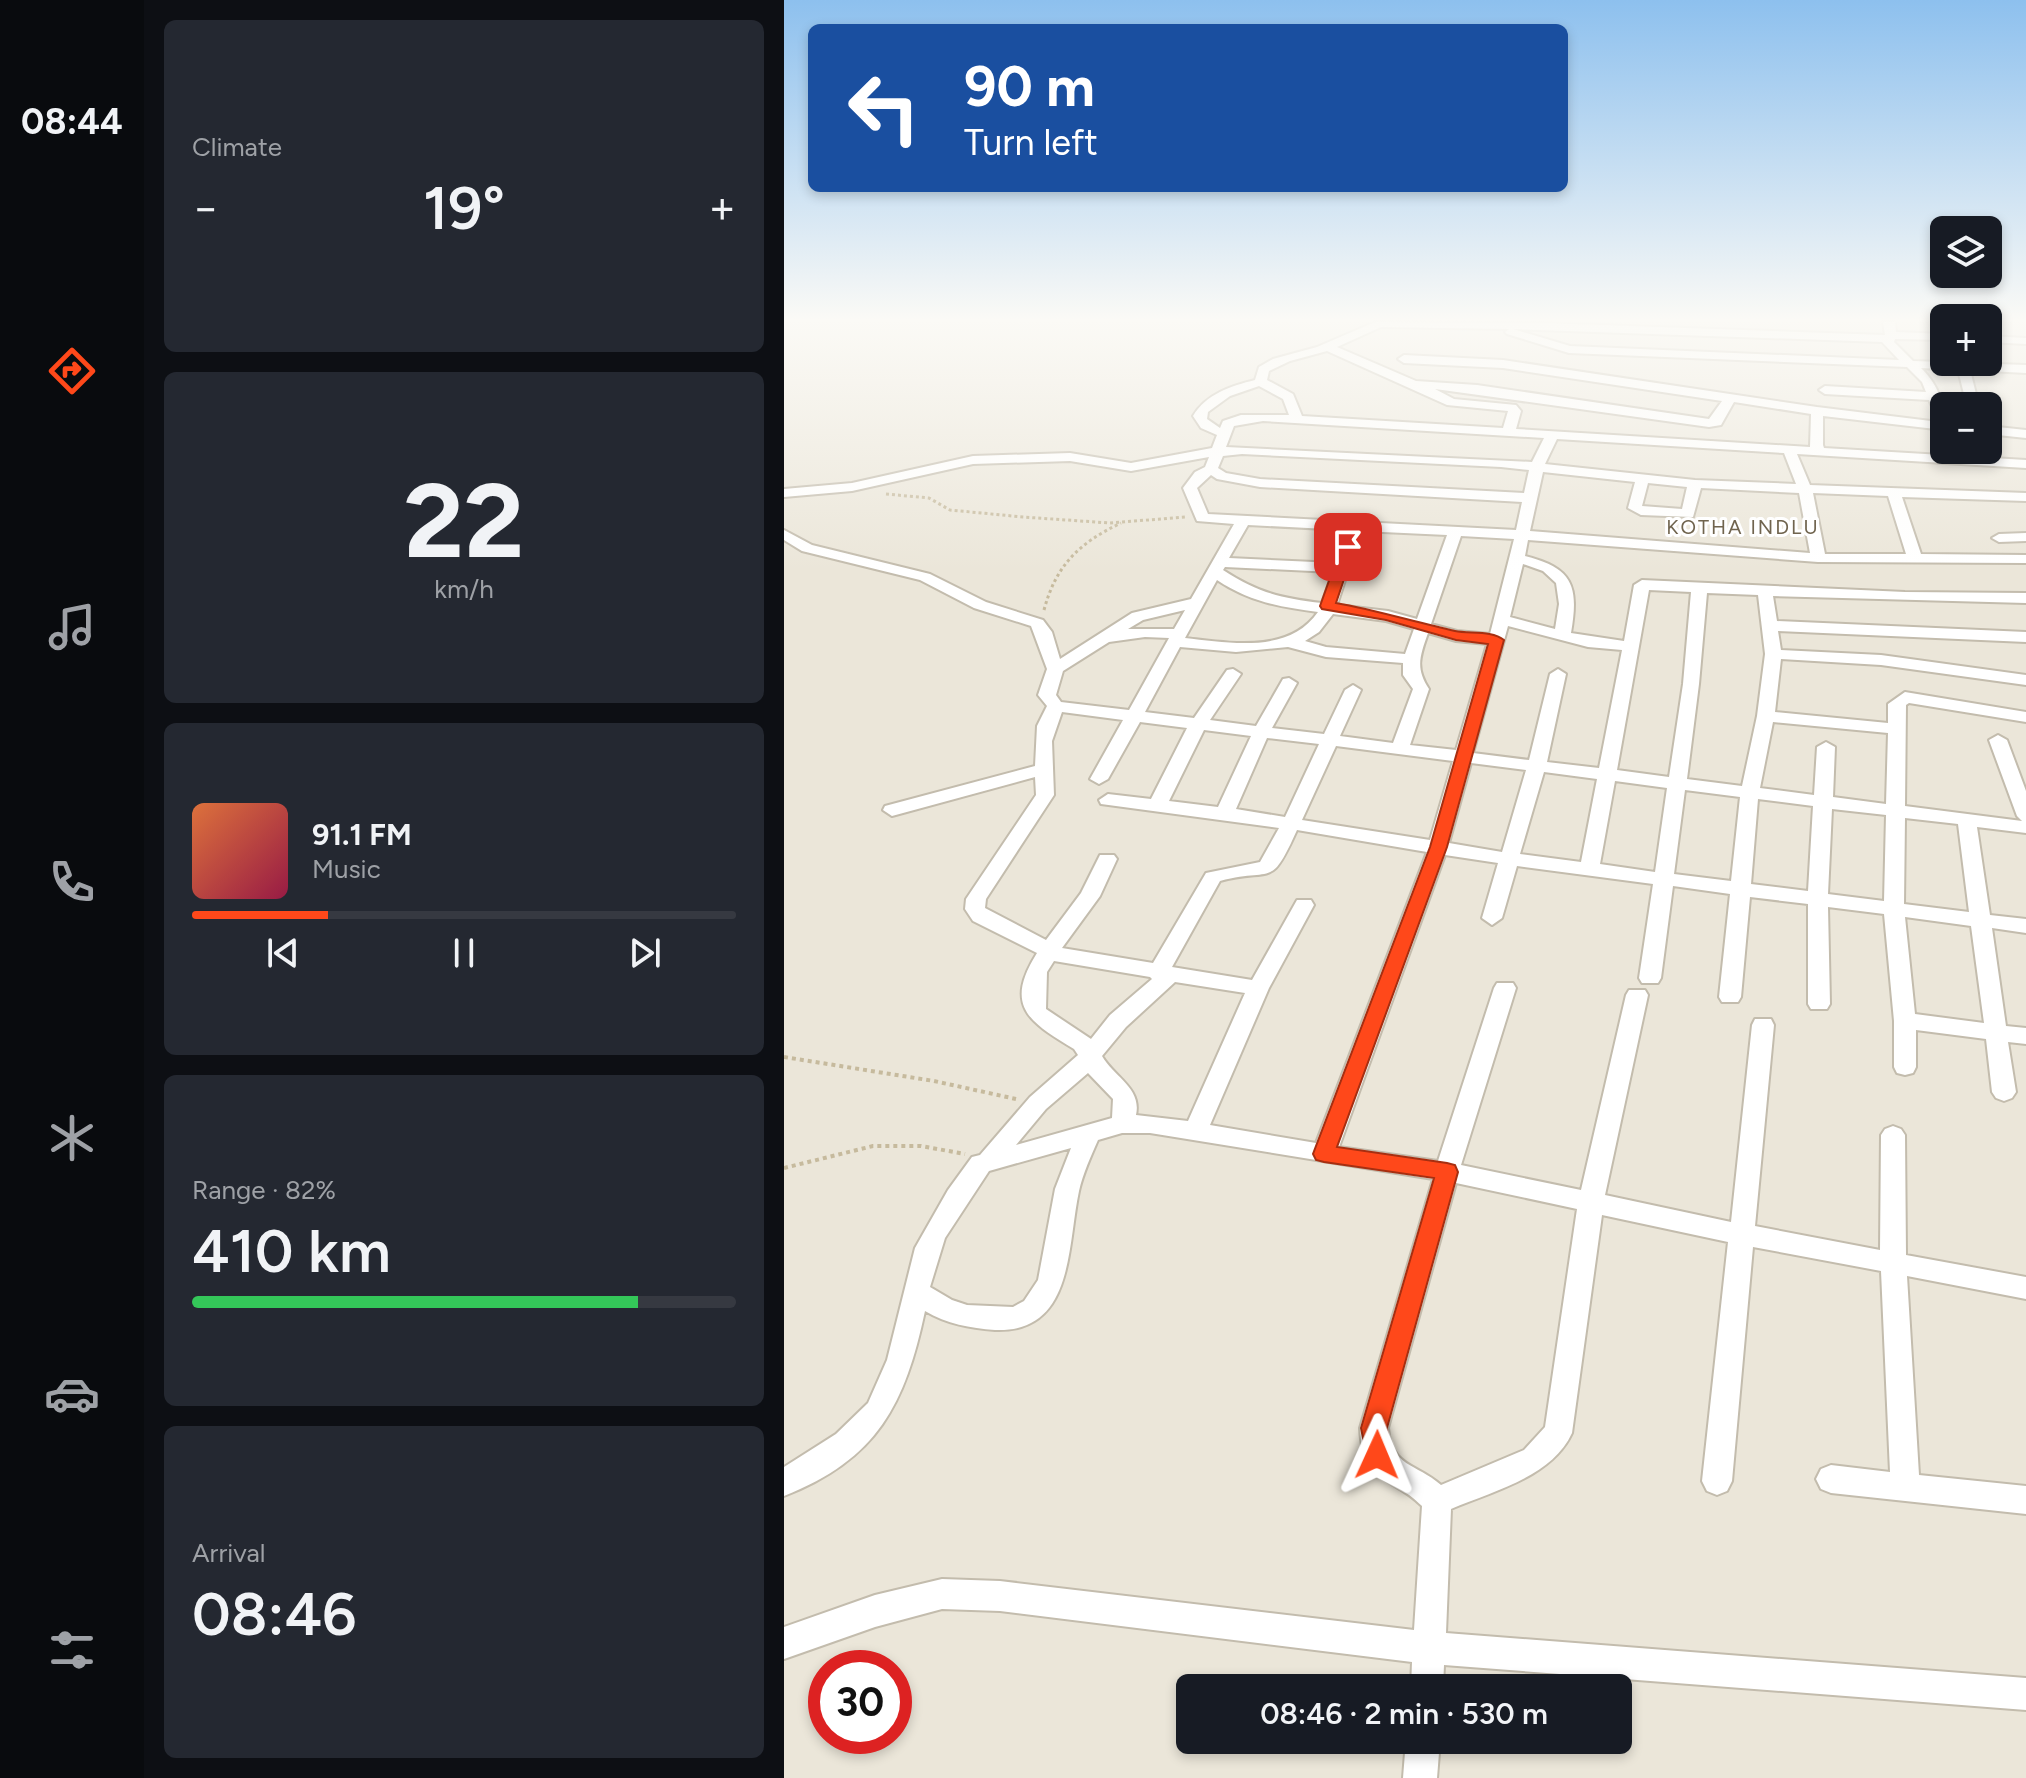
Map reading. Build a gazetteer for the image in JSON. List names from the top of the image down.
{
  "districts": ["KOTHA INDLU"],
  "page": {
    "tabs": "08:44",
    "tile": [
      "Climate",
      ["22", "km/h"],
      ["Range · 82%", "410 km"],
      ["Arrival", "08:46"]
    ],
    "turn": ["90 m", "Turn left"],
    "heat": ["−", "19°", "+"],
    "map_buttons": ["+", "−"],
    "song": ["91.1 FM", "Music"],
    "limit": "30",
    "trip": "08:46 · 2 min · 530 m"
  }
}
